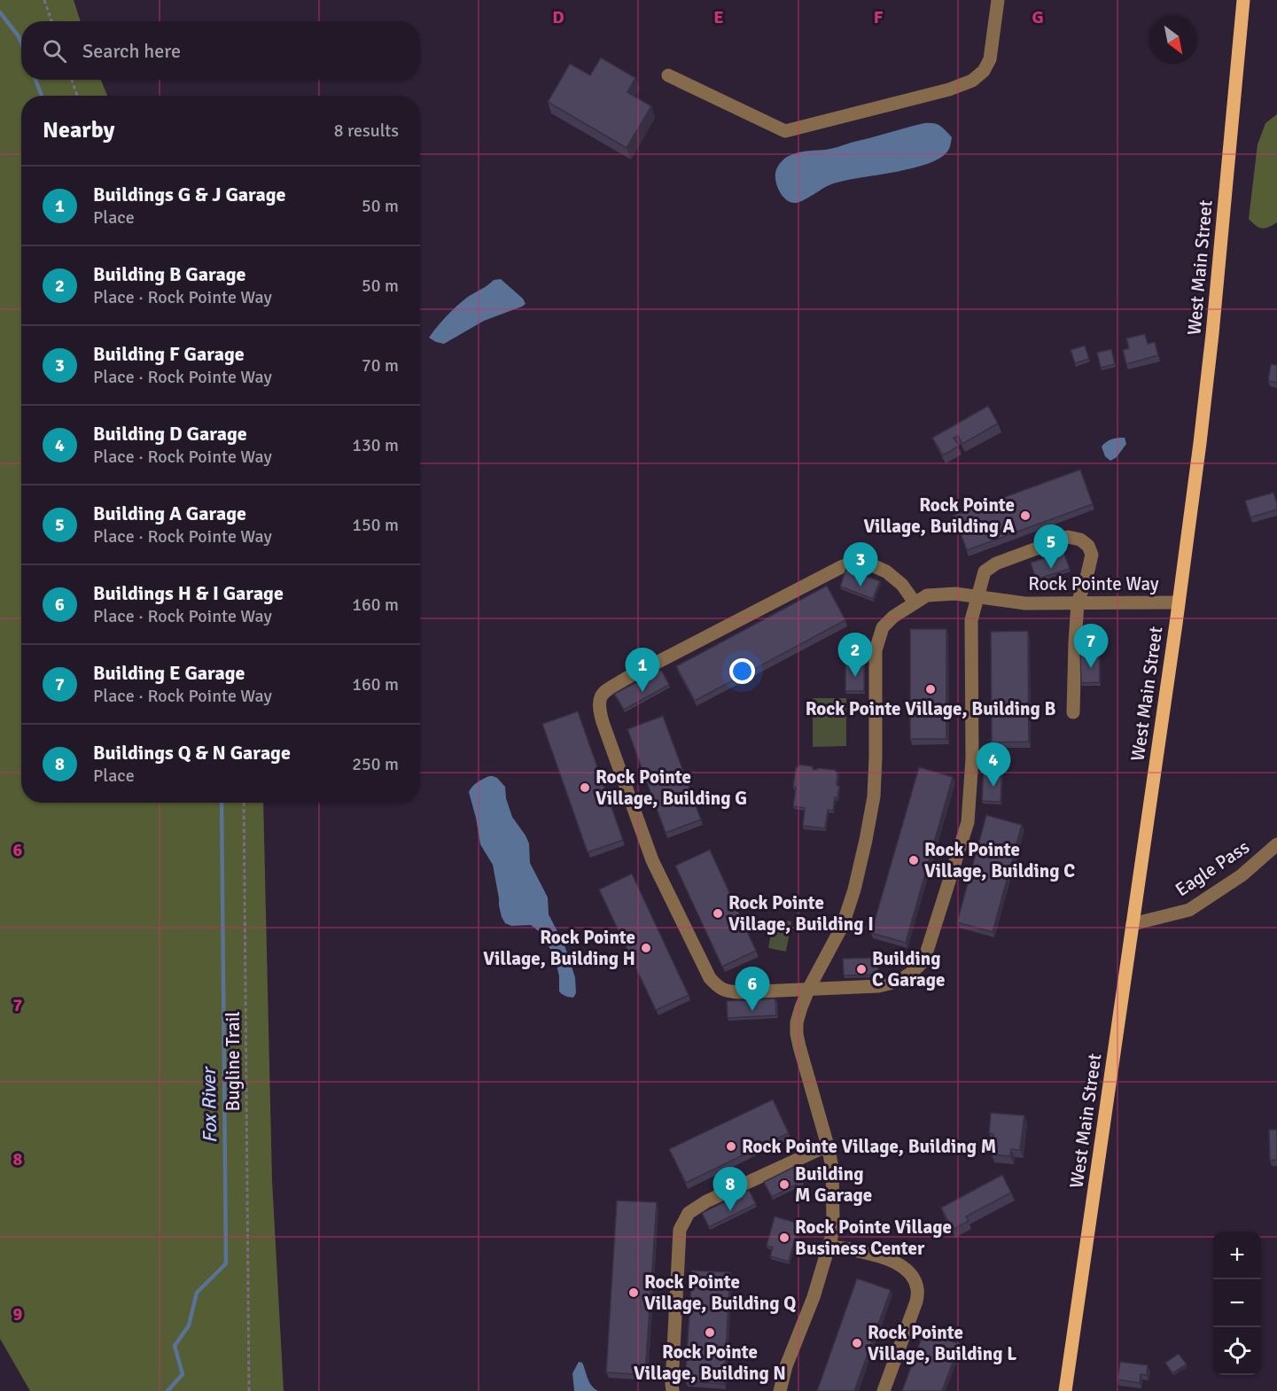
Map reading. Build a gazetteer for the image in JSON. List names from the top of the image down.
{
  "streets": {
    "main road": ["West Main Street"],
    "street": ["Rock Pointe Way", "Eagle Pass"],
    "path": ["Bugline Trail"]
  },
  "crossings": [
    ["West Main Street", "Rock Pointe Way"],
    ["West Main Street", "Eagle Pass"]
  ],
  "water": ["Fox River"],
  "places": [
    "Rock Pointe Village, Building A",
    "Rock Pointe Village, Building B",
    "Rock Pointe Village, Building G",
    "Rock Pointe Village, Building C",
    "Rock Pointe Village, Building I",
    "Rock Pointe Village, Building H",
    "Building C Garage",
    "Rock Pointe Village, Building M",
    "Building M Garage",
    "Rock Pointe Village Business Center",
    "Rock Pointe Village, Building Q",
    "Rock Pointe Village, Building N",
    "Rock Pointe Village, Building L"
  ],
  "north": "bottom right",
  "page": {
    "search": "Search here",
    "heading": ["Nearby", "8 results"],
    "list": [
      {
        "mark": "1",
        "name": "Buildings G & J Garage",
        "note": "Place",
        "value": "50 m"
      },
      {
        "mark": "2",
        "name": "Building B Garage",
        "note": "Place · Rock Pointe Way",
        "value": "50 m"
      },
      {
        "mark": "3",
        "name": "Building F Garage",
        "note": "Place · Rock Pointe Way",
        "value": "70 m"
      },
      {
        "mark": "4",
        "name": "Building D Garage",
        "note": "Place · Rock Pointe Way",
        "value": "130 m"
      },
      {
        "mark": "5",
        "name": "Building A Garage",
        "note": "Place · Rock Pointe Way",
        "value": "150 m"
      },
      {
        "mark": "6",
        "name": "Buildings H & I Garage",
        "note": "Place · Rock Pointe Way",
        "value": "160 m"
      },
      {
        "mark": "7",
        "name": "Building E Garage",
        "note": "Place · Rock Pointe Way",
        "value": "160 m"
      },
      {
        "mark": "8",
        "name": "Buildings Q & N Garage",
        "note": "Place",
        "value": "250 m"
      }
    ],
    "pins": [
      "5",
      "3",
      "7",
      "2",
      "1",
      "4",
      "6",
      "8"
    ],
    "map_buttons": ["+", "−"]
  },
  "grid": {
    "columns": [
      "D",
      "E",
      "F",
      "G"
    ],
    "rows": [
      "6",
      "7",
      "8",
      "9"
    ]
  }
}
